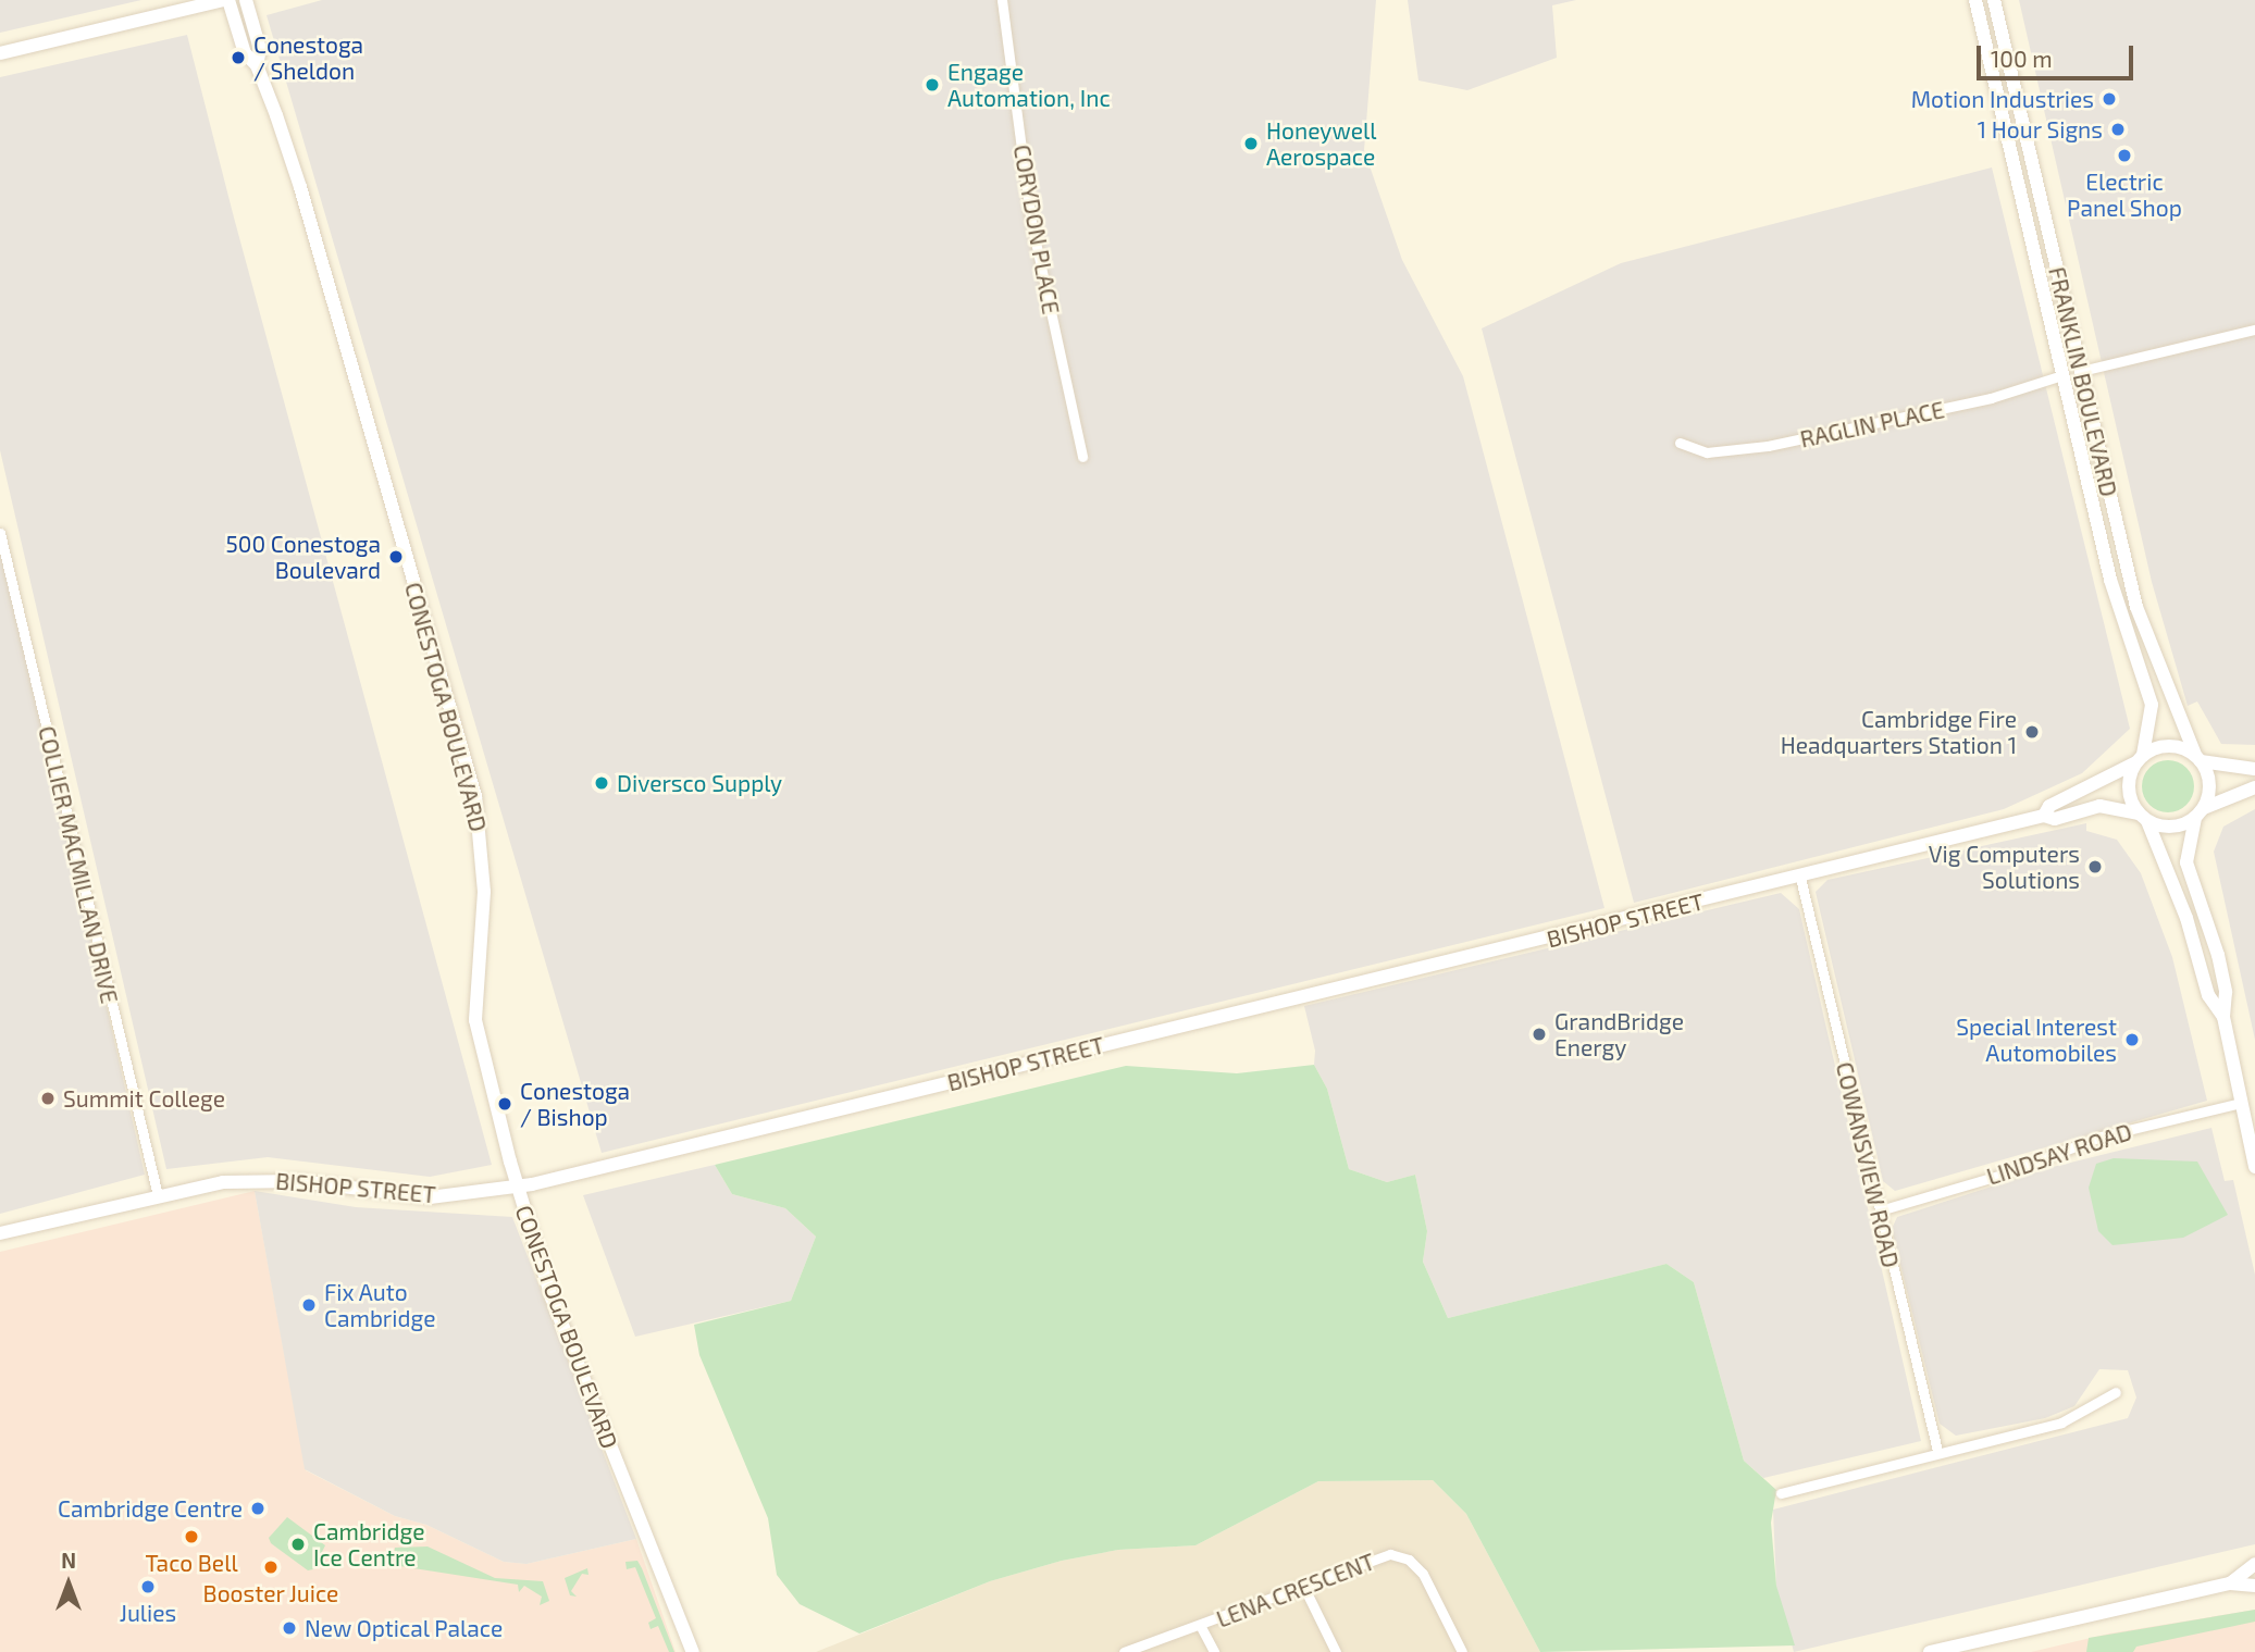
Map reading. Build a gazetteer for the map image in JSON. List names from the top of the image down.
{
  "streets": {
    "main road": ["FRANKLIN BOULEVARD", "CONESTOGA BOULEVARD", "BISHOP STREET"],
    "street": [
      "CORYDON PLACE",
      "RAGLIN PLACE",
      "COLLIER MACMILLAN DRIVE",
      "LINDSAY ROAD",
      "COWANSVIEW ROAD",
      "LENA CRESCENT"
    ]
  },
  "crossings": [
    ["FRANKLIN BOULEVARD", "RAGLIN PLACE"],
    ["FRANKLIN BOULEVARD", "BISHOP STREET"],
    ["CONESTOGA BOULEVARD", "BISHOP STREET"],
    ["COLLIER MACMILLAN DRIVE", "BISHOP STREET"],
    ["BISHOP STREET", "COWANSVIEW ROAD"],
    ["LINDSAY ROAD", "COWANSVIEW ROAD"]
  ],
  "places": [
    "Conestoga / Sheldon",
    "Engage Automation, Inc",
    "Motion Industries",
    "1 Hour Signs",
    "Honeywell Aerospace",
    "Electric Panel Shop",
    "500 Conestoga Boulevard",
    "Cambridge Fire Headquarters Station 1",
    "Diversco Supply",
    "Vig Computers Solutions",
    "GrandBridge Energy",
    "Special Interest Automobiles",
    "Summit College",
    "Conestoga / Bishop",
    "Fix Auto Cambridge",
    "Cambridge Centre",
    "Taco Bell",
    "Cambridge Ice Centre",
    "Booster Juice",
    "Julies",
    "New Optical Palace"
  ],
  "scale_bar": "100 m",
  "north": "top"
}
